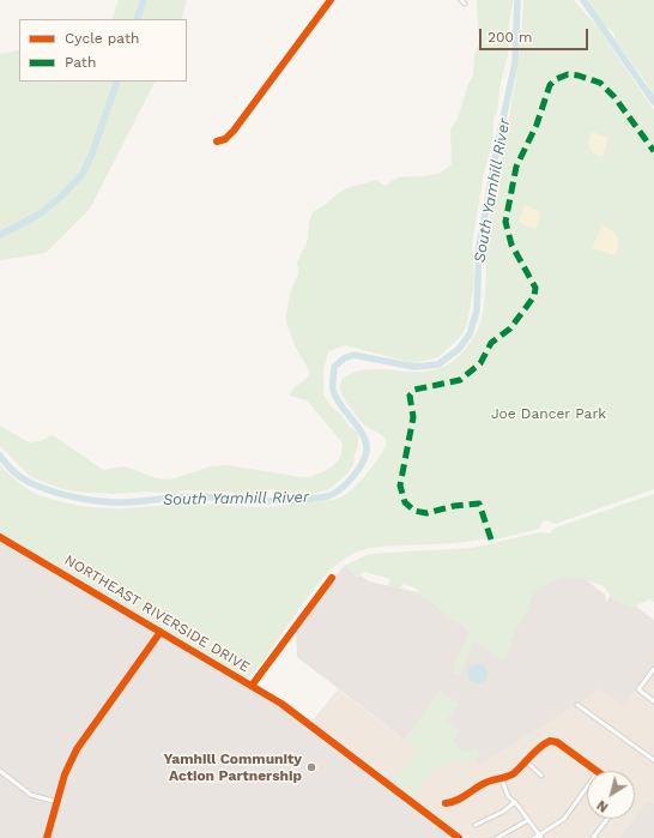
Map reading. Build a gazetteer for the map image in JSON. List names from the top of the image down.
{
  "streets": {
    "street": ["NORTHEAST RIVERSIDE DRIVE"]
  },
  "water": ["South Yamhill River"],
  "parks": ["Joe Dancer Park"],
  "places": ["Yamhill Community Action Partnership"],
  "legend": ["Cycle path", "Path"],
  "scale_bar": "200 m",
  "north": "bottom left"
}
